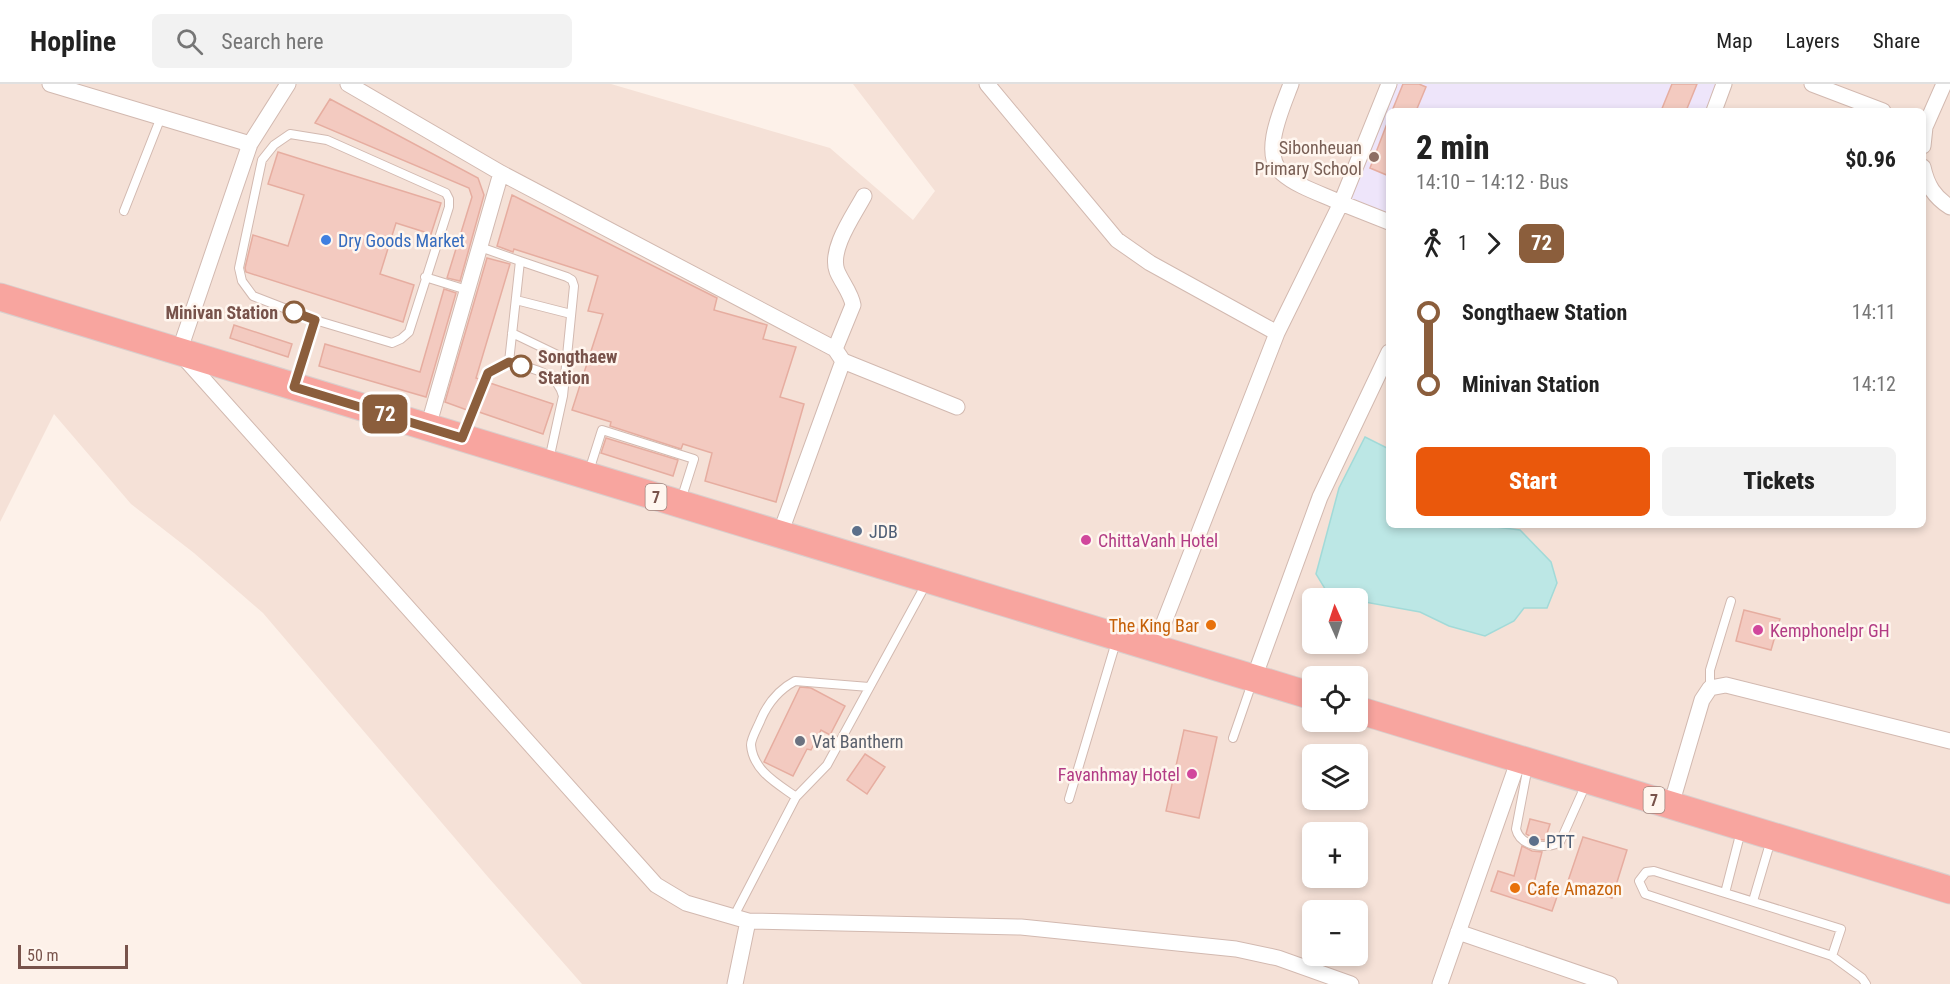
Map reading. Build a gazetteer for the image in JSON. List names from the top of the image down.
{
  "streets": {
    "highway": ["7"]
  },
  "places": [
    "Sibonheuan Primary School",
    "Dry Goods Market",
    "Minivan Station",
    "Songthaew Station",
    "JDB",
    "ChittaVanh Hotel",
    "The King Bar",
    "Kemphonelpr GH",
    "Vat Banthern",
    "Favanhmay Hotel",
    "PTT",
    "Cafe Amazon"
  ],
  "lines": ["bus line 72"],
  "scale_bar": "50 m",
  "north": "top",
  "page": {
    "header": "Hopline",
    "search": "Search here",
    "nav": ["Map", "Layers", "Share"],
    "on_map": "72",
    "heading": ["2 min", "14:10 – 14:12 · Bus", "$0.96"],
    "legs": ["1", "72"],
    "list": [
      {
        "name": "Songthaew Station",
        "value": "14:11"
      },
      {
        "name": "Minivan Station",
        "value": "14:12"
      }
    ],
    "buttons": ["Start", "Tickets"],
    "map_buttons": ["+", "−"],
    "scale": "50 m"
  }
}
